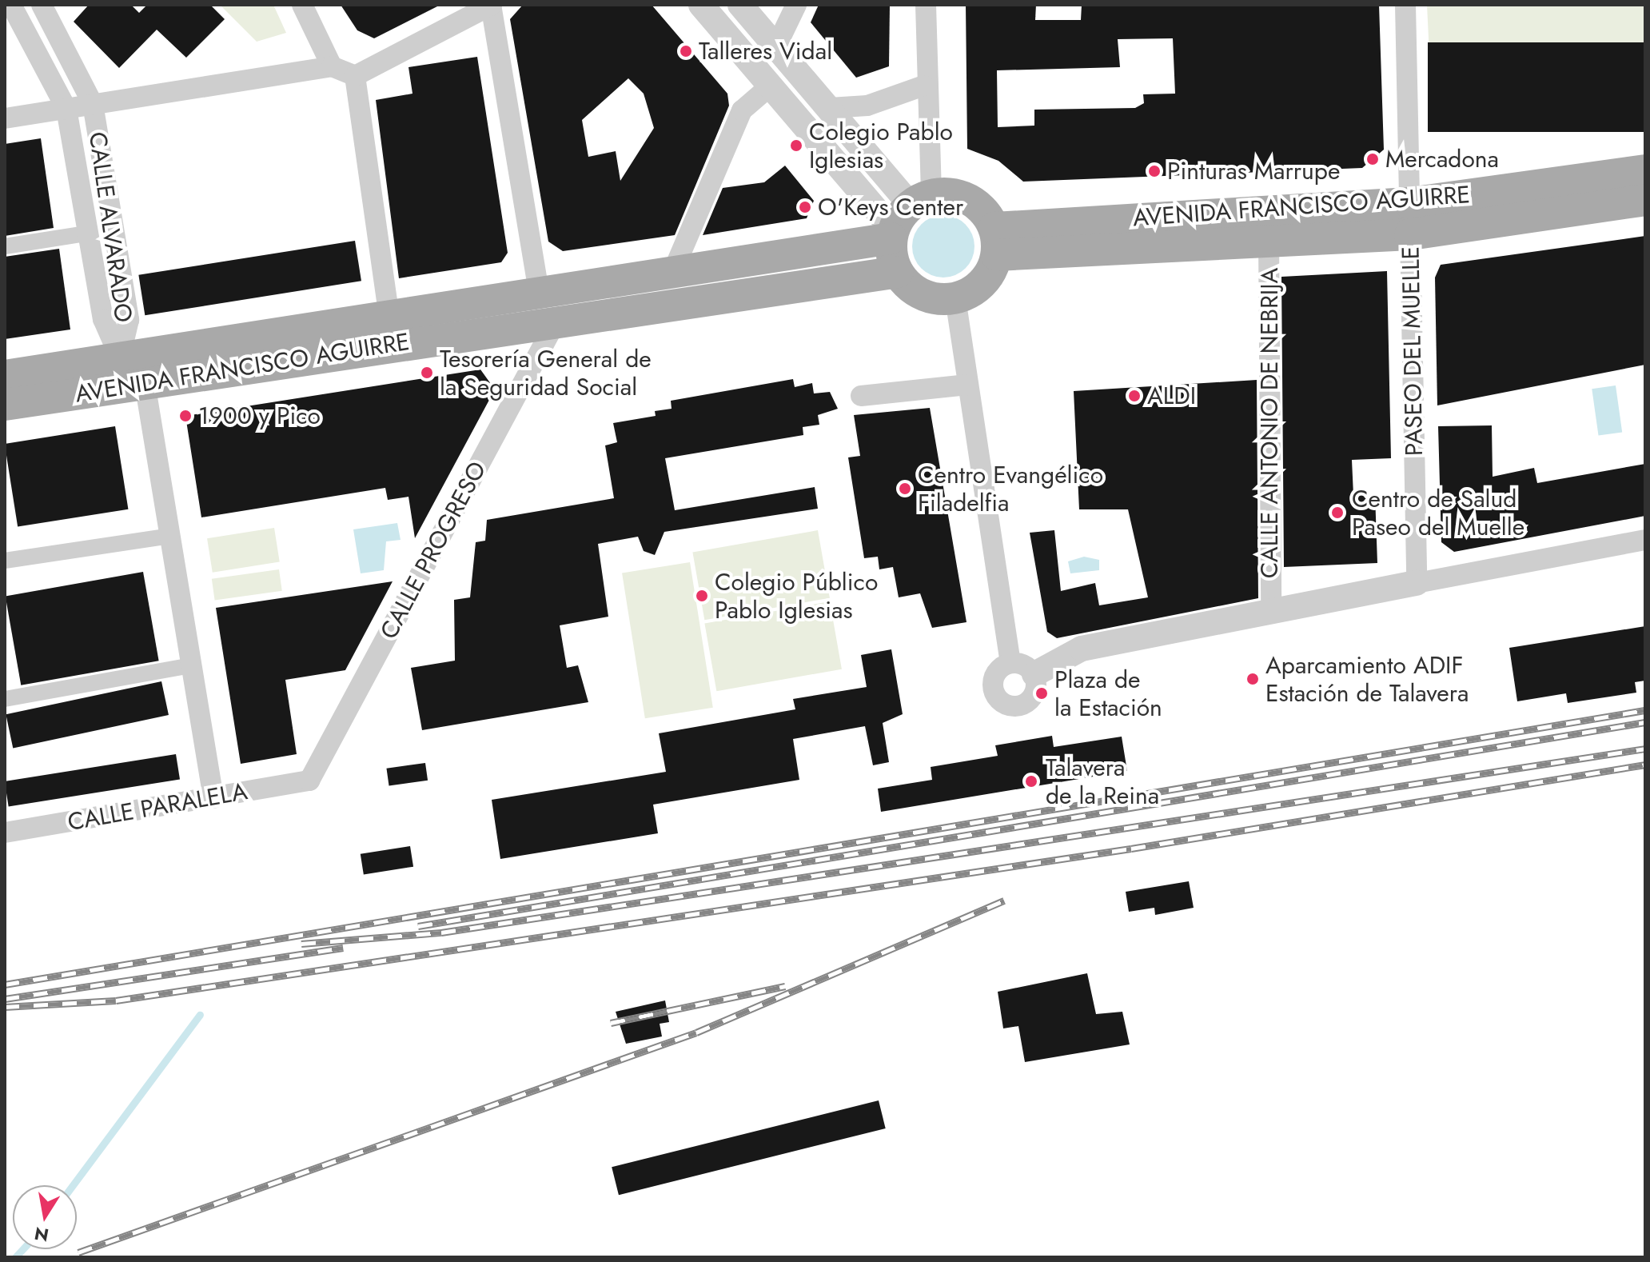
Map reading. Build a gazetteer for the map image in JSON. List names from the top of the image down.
{
  "streets": {
    "main road": ["AVENIDA FRANCISCO AGUIRRE"],
    "street": [
      "CALLE ALVARADO",
      "PASEO DEL MUELLE",
      "CALLE ANTONIO DE NEBRIJA",
      "CALLE PROGRESO",
      "CALLE PARALELA"
    ]
  },
  "crossings": [
    ["AVENIDA FRANCISCO AGUIRRE", "CALLE ALVARADO"],
    ["AVENIDA FRANCISCO AGUIRRE", "PASEO DEL MUELLE"],
    ["AVENIDA FRANCISCO AGUIRRE", "CALLE ANTONIO DE NEBRIJA"],
    ["AVENIDA FRANCISCO AGUIRRE", "CALLE PROGRESO"],
    ["CALLE PROGRESO", "CALLE PARALELA"]
  ],
  "places": [
    "Talleres Vidal",
    "Colegio Pablo Iglesias",
    "Mercadona",
    "Pinturas Marrupe",
    "O'Keys Center",
    "Tesorería General de la Seguridad Social",
    "ALDI",
    "1900 y Pico",
    "Centro Evangélico Filadelfia",
    "Centro de Salud Paseo del Muelle",
    "Colegio Público Pablo Iglesias",
    "Aparcamiento ADIF Estación de Talavera",
    "Plaza de la Estación",
    "Talavera de la Reina"
  ],
  "north": "bottom"
}
